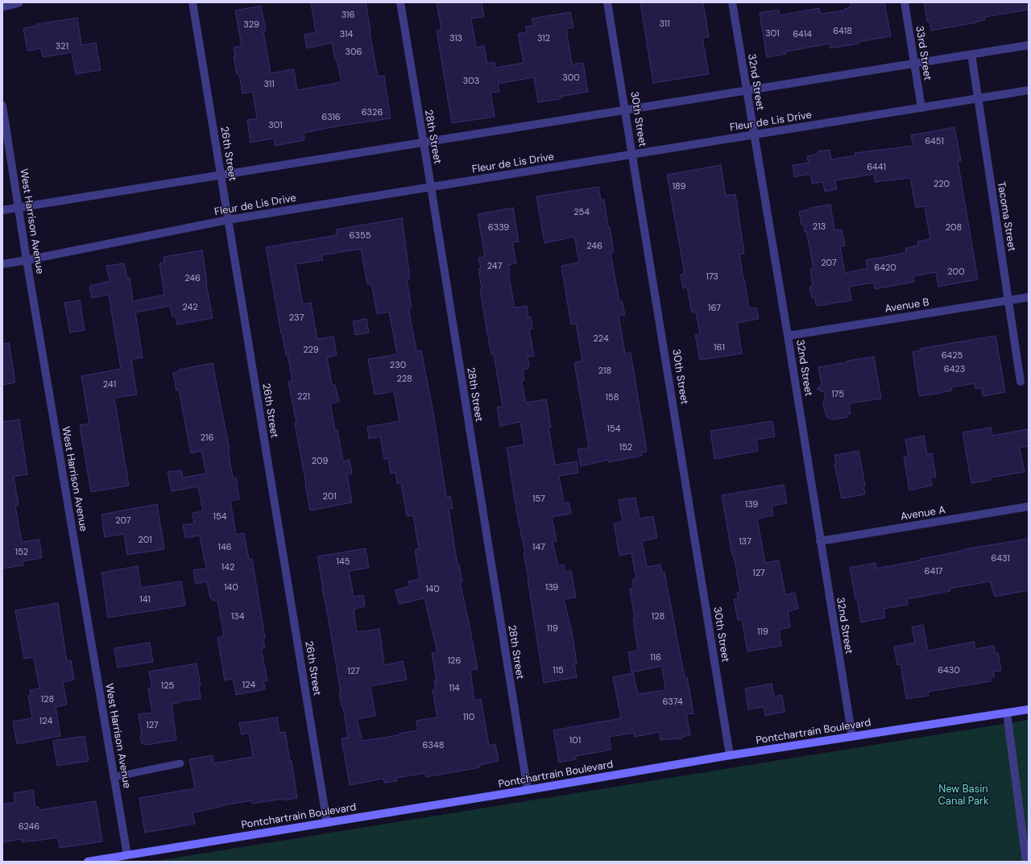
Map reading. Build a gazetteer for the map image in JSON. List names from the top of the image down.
{
  "streets": {
    "main road": ["Pontchartrain Boulevard"],
    "street": [
      "33rd Street",
      "32nd Street",
      "30th Street",
      "Fleur de Lis Drive",
      "28th Street",
      "26th Street",
      "Tacoma Street",
      "West Harrison Avenue",
      "Avenue B",
      "Avenue A"
    ]
  },
  "crossings": [
    ["33rd Street", "Fleur de Lis Drive"],
    ["32nd Street", "Fleur de Lis Drive"],
    ["32nd Street", "Avenue B"],
    ["32nd Street", "Avenue A"],
    ["32nd Street", "Pontchartrain Boulevard"],
    ["30th Street", "Fleur de Lis Drive"],
    ["30th Street", "Pontchartrain Boulevard"],
    ["Fleur de Lis Drive", "28th Street"],
    ["Fleur de Lis Drive", "26th Street"],
    ["Fleur de Lis Drive", "Tacoma Street"],
    ["Fleur de Lis Drive", "West Harrison Avenue"],
    ["28th Street", "Pontchartrain Boulevard"],
    ["26th Street", "Pontchartrain Boulevard"],
    ["Tacoma Street", "Avenue B"],
    ["West Harrison Avenue", "Pontchartrain Boulevard"]
  ],
  "parks": ["New Basin Canal Park"],
  "house_numbers": [
    "316",
    "311",
    "329",
    "6418",
    "301",
    "314",
    "6414",
    "313",
    "312",
    "321",
    "306",
    "300",
    "303",
    "311",
    "6326",
    "6316",
    "301",
    "6451",
    "6441",
    "220",
    "189",
    "254",
    "213",
    "6339",
    "208",
    "6355",
    "246",
    "207",
    "247",
    "6420",
    "200",
    "173",
    "246",
    "242",
    "167",
    "237",
    "224",
    "161",
    "229",
    "6425",
    "230",
    "6423",
    "218",
    "228",
    "241",
    "175",
    "221",
    "158",
    "154",
    "216",
    "152",
    "209",
    "201",
    "157",
    "139",
    "154",
    "207",
    "201",
    "137",
    "146",
    "147",
    "152",
    "6431",
    "145",
    "142",
    "6417",
    "127",
    "140",
    "139",
    "140",
    "141",
    "134",
    "128",
    "119",
    "119",
    "116",
    "126",
    "115",
    "6430",
    "127",
    "124",
    "125",
    "114",
    "128",
    "6374",
    "110",
    "124",
    "127",
    "101",
    "6348",
    "6246"
  ]
}
